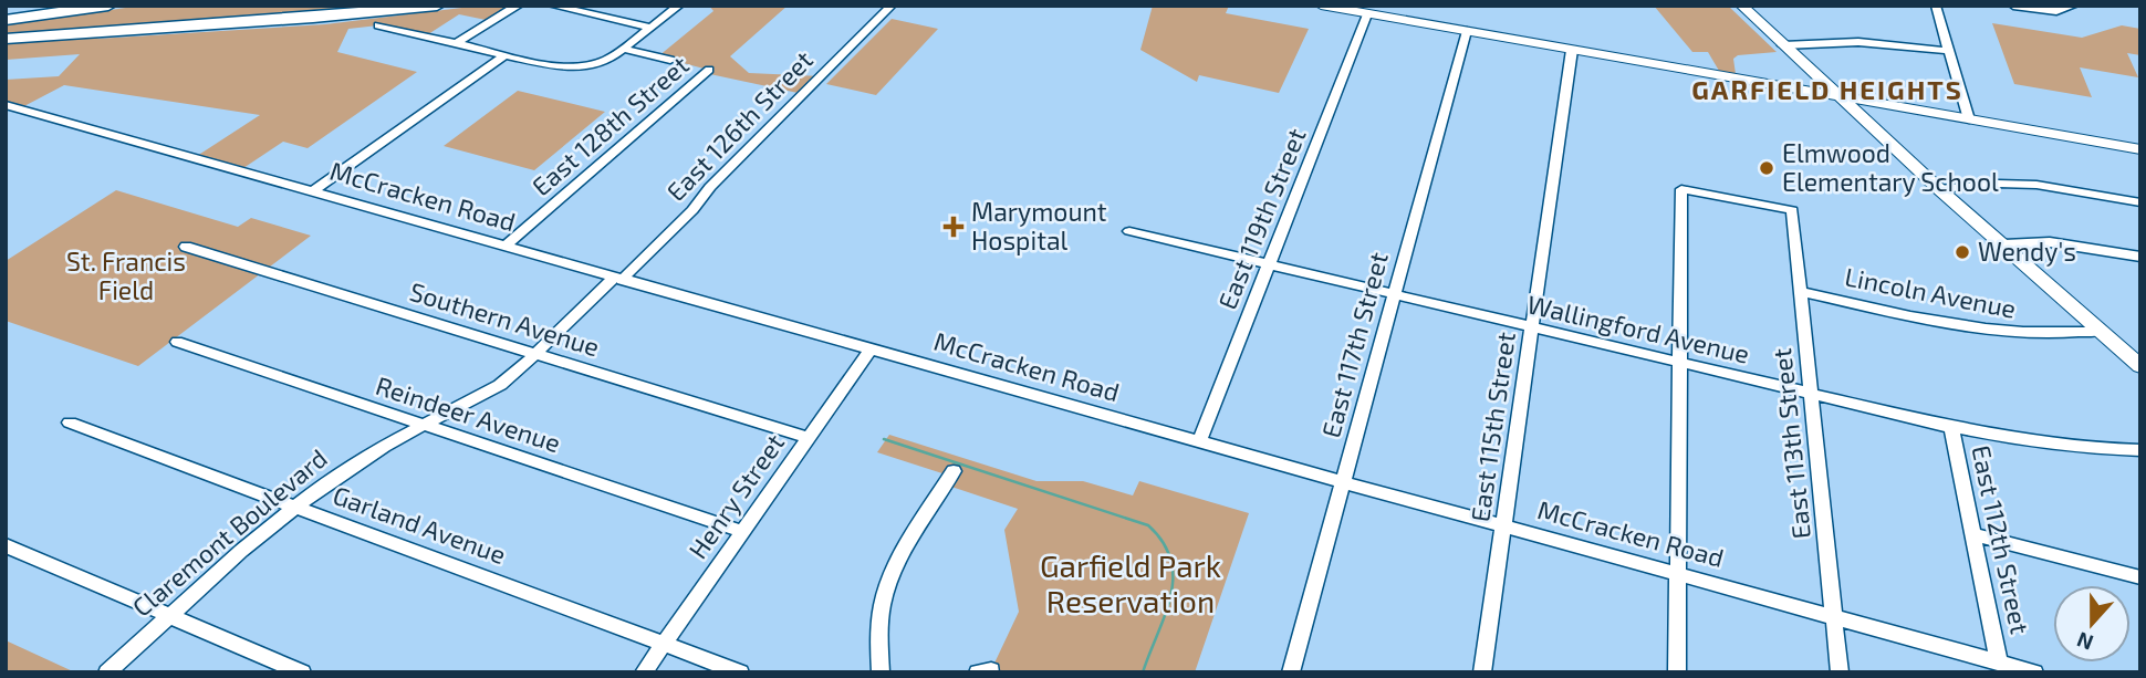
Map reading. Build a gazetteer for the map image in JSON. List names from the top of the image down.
{
  "streets": {
    "street": [
      "East 128th Street",
      "East 126th Street",
      "McCracken Road",
      "East 119th Street",
      "Lincoln Avenue",
      "Southern Avenue",
      "Wallingford Avenue",
      "East 117th Street",
      "Reindeer Avenue",
      "East 115th Street",
      "East 113th Street",
      "Henry Street",
      "Garland Avenue",
      "Claremont Boulevard",
      "East 112th Street"
    ]
  },
  "crossings": [
    ["East 128th Street", "McCracken Road"],
    ["East 126th Street", "McCracken Road"],
    ["East 126th Street", "Claremont Boulevard"],
    ["McCracken Road", "East 119th Street"],
    ["McCracken Road", "East 117th Street"],
    ["McCracken Road", "East 115th Street"],
    ["McCracken Road", "East 113th Street"],
    ["McCracken Road", "Henry Street"],
    ["McCracken Road", "Claremont Boulevard"],
    ["McCracken Road", "East 112th Street"],
    ["East 119th Street", "Wallingford Avenue"],
    ["Lincoln Avenue", "East 113th Street"],
    ["Southern Avenue", "Henry Street"],
    ["Southern Avenue", "Claremont Boulevard"],
    ["Wallingford Avenue", "East 117th Street"],
    ["Wallingford Avenue", "East 115th Street"],
    ["Wallingford Avenue", "East 113th Street"],
    ["Wallingford Avenue", "East 112th Street"],
    ["Reindeer Avenue", "Henry Street"],
    ["Reindeer Avenue", "Claremont Boulevard"],
    ["Henry Street", "Garland Avenue"],
    ["Garland Avenue", "Claremont Boulevard"]
  ],
  "districts": ["GARFIELD HEIGHTS"],
  "parks": ["St. Francis Field", "Garfield Park Reservation"],
  "places": {
    "other": ["Elmwood Elementary School", "Wendy's"],
    "health": ["Marymount Hospital"]
  },
  "north": "bottom"
}
